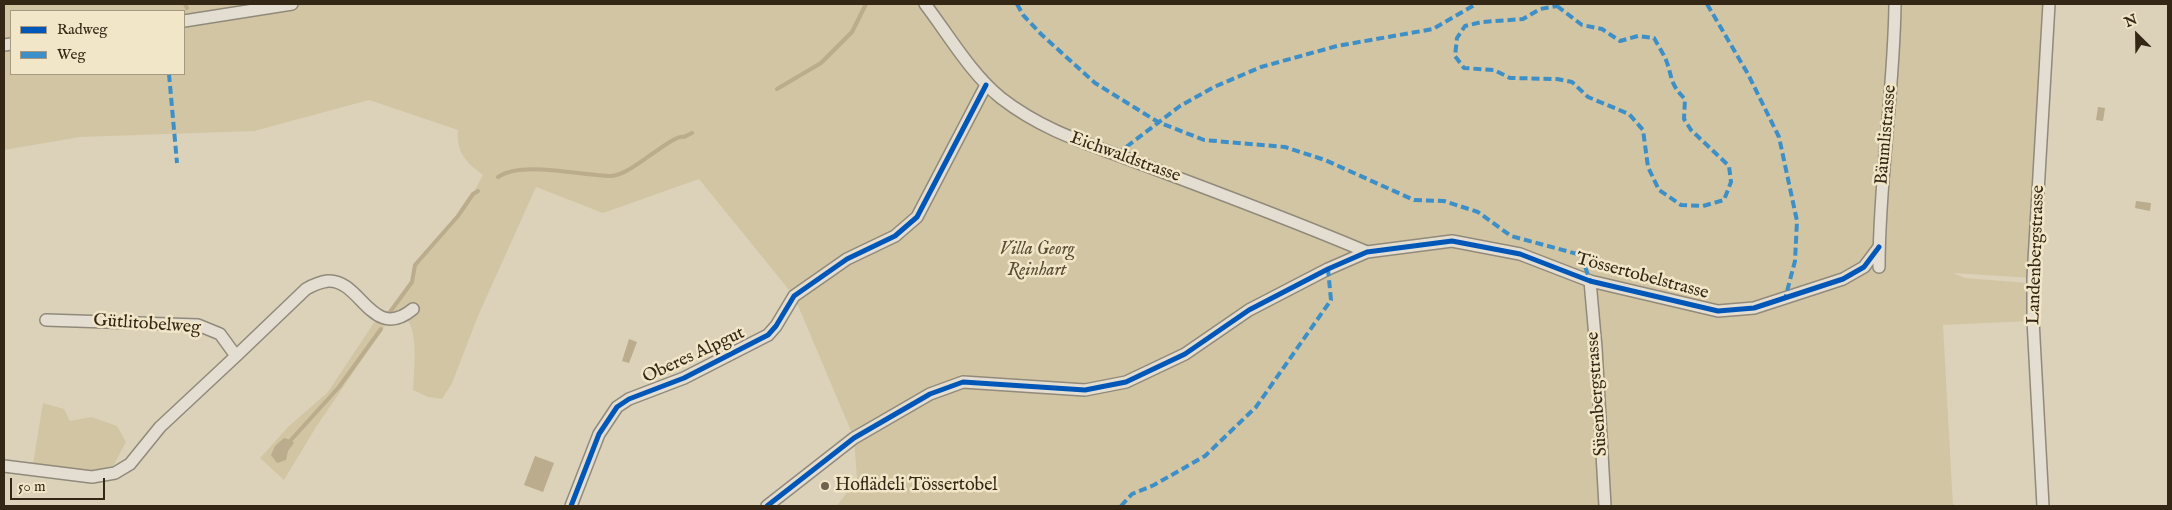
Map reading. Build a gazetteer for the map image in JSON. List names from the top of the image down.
{
  "streets": {
    "street": [
      "Bäumlistrasse",
      "Eichwaldstrasse",
      "Landenbergstrasse",
      "Tössertobelstrasse",
      "Gütlitobelweg",
      "Oberes Alpgut",
      "Süsenbergstrasse"
    ]
  },
  "crossings": [
    ["Bäumlistrasse", "Tössertobelstrasse"],
    ["Eichwaldstrasse", "Tössertobelstrasse"],
    ["Eichwaldstrasse", "Oberes Alpgut"],
    ["Tössertobelstrasse", "Süsenbergstrasse"]
  ],
  "parks": ["Villa Georg Reinhart"],
  "places": ["Hoflädeli Tössertobel"],
  "legend": ["Radweg", "Weg"],
  "scale_bar": "50 m",
  "north": "top left"
}
